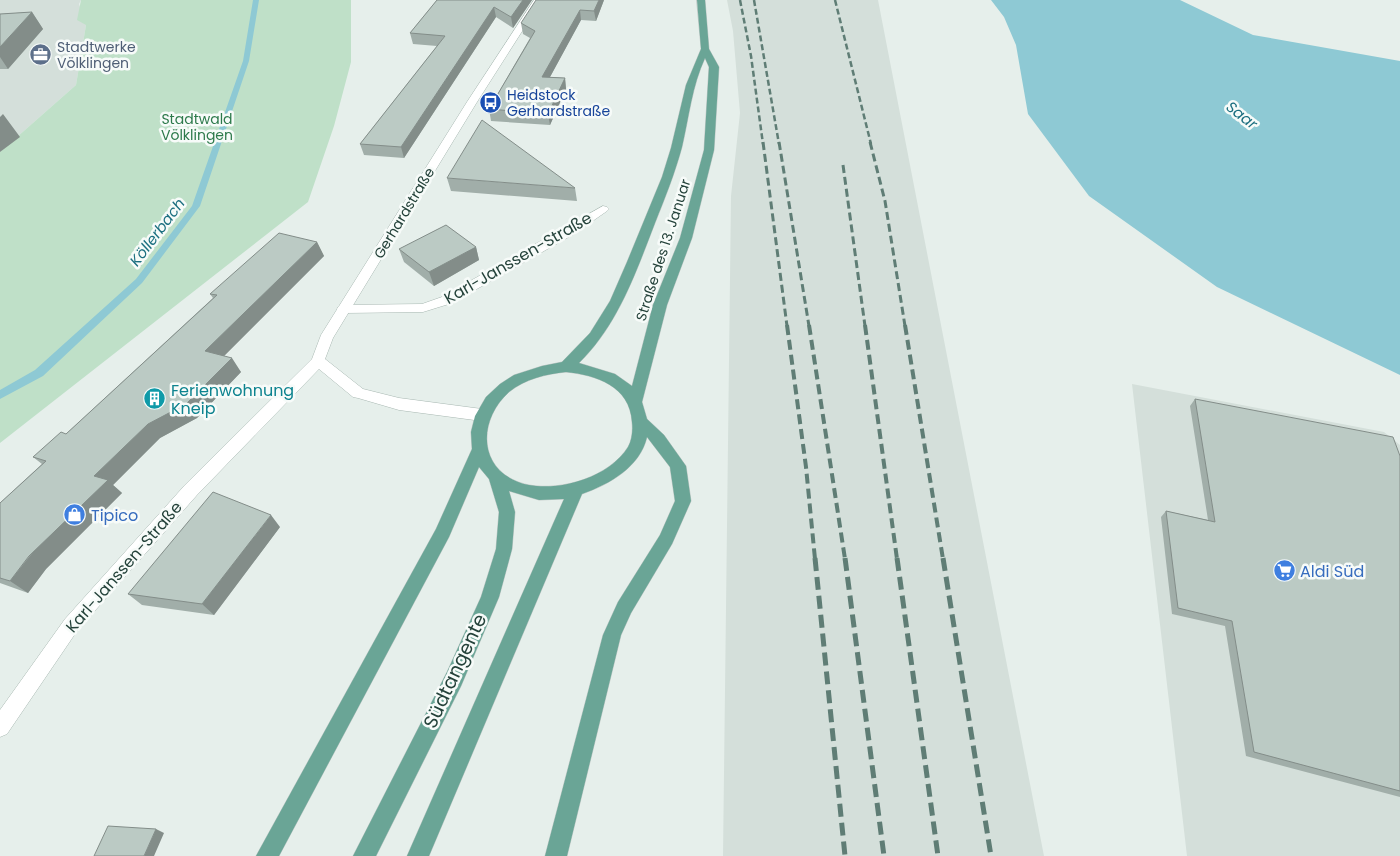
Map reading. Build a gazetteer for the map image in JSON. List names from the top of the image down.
{
  "streets": {
    "main road": ["Straße des 13. Januar", "Südtangente"],
    "street": ["Gerhardstraße", "Karl-Janssen-Straße"]
  },
  "crossings": [
    ["Gerhardstraße", "Karl-Janssen-Straße"],
    ["Straße des 13. Januar", "Südtangente"]
  ],
  "water": ["Saar", "Köllerbach"],
  "parks": ["Stadtwald Völklingen"],
  "places": {
    "office": ["Stadtwerke Völklingen"],
    "bus stop": ["Heidstock Gerhardstraße"],
    "building": ["Ferienwohnung Kneip"],
    "shop": ["Tipico"],
    "supermarket": ["Aldi Süd"]
  }
}
